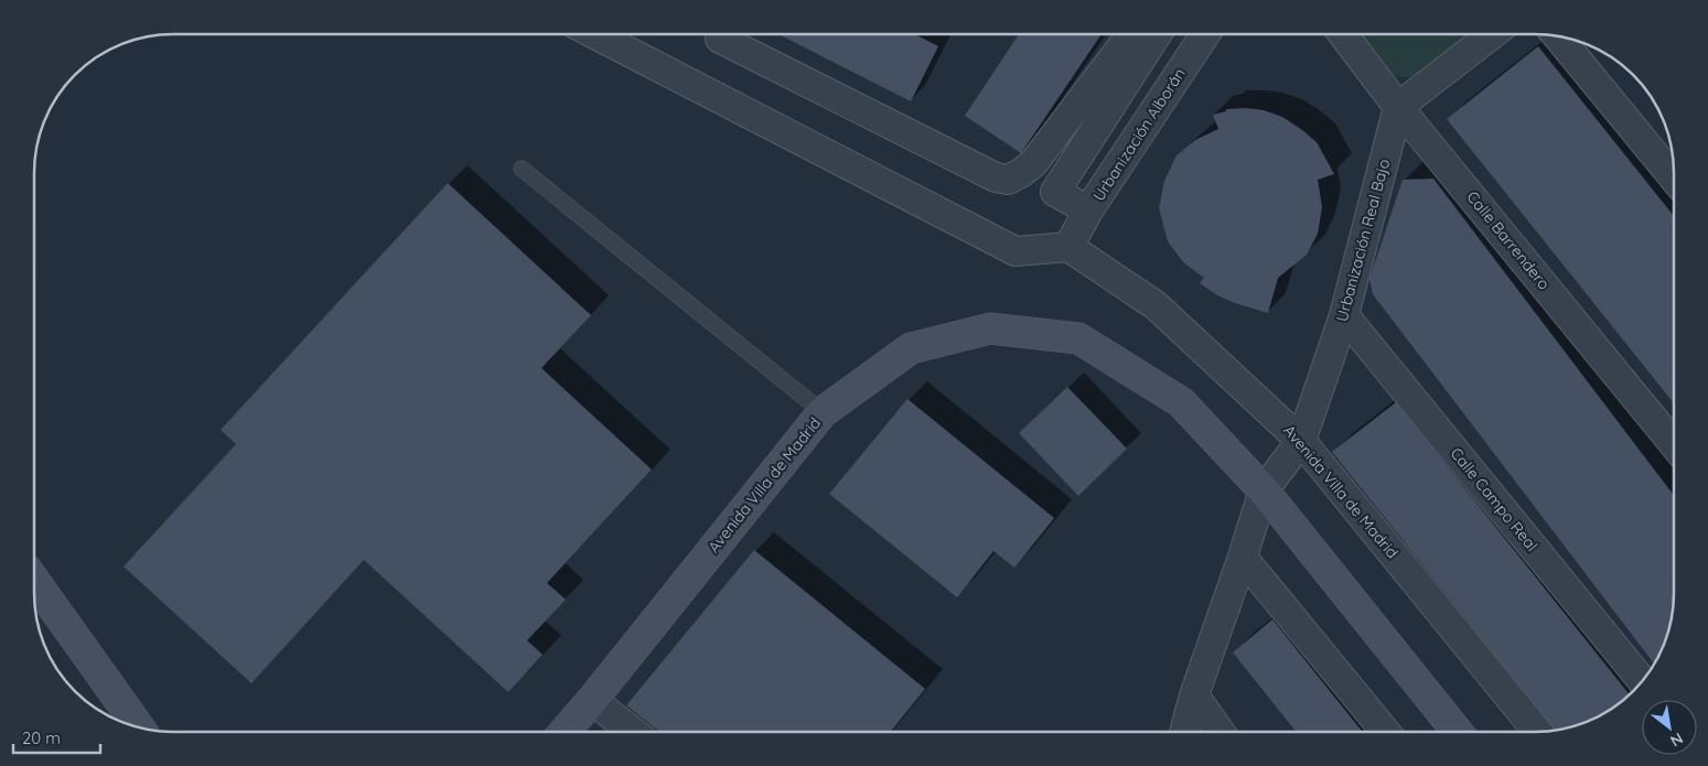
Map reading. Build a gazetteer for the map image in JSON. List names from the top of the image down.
{
  "streets": {
    "street": [
      "Urbanización Alborán",
      "Urbanización Real Bajo",
      "Calle Barrendero",
      "Avenida Villa de Madrid",
      "Calle Campo Real"
    ]
  },
  "crossings": [
    ["Urbanización Alborán", "Avenida Villa de Madrid"],
    ["Urbanización Real Bajo", "Calle Barrendero"],
    ["Urbanización Real Bajo", "Avenida Villa de Madrid"],
    ["Urbanización Real Bajo", "Calle Campo Real"]
  ],
  "scale_bar": "20 m",
  "north": "bottom right"
}
